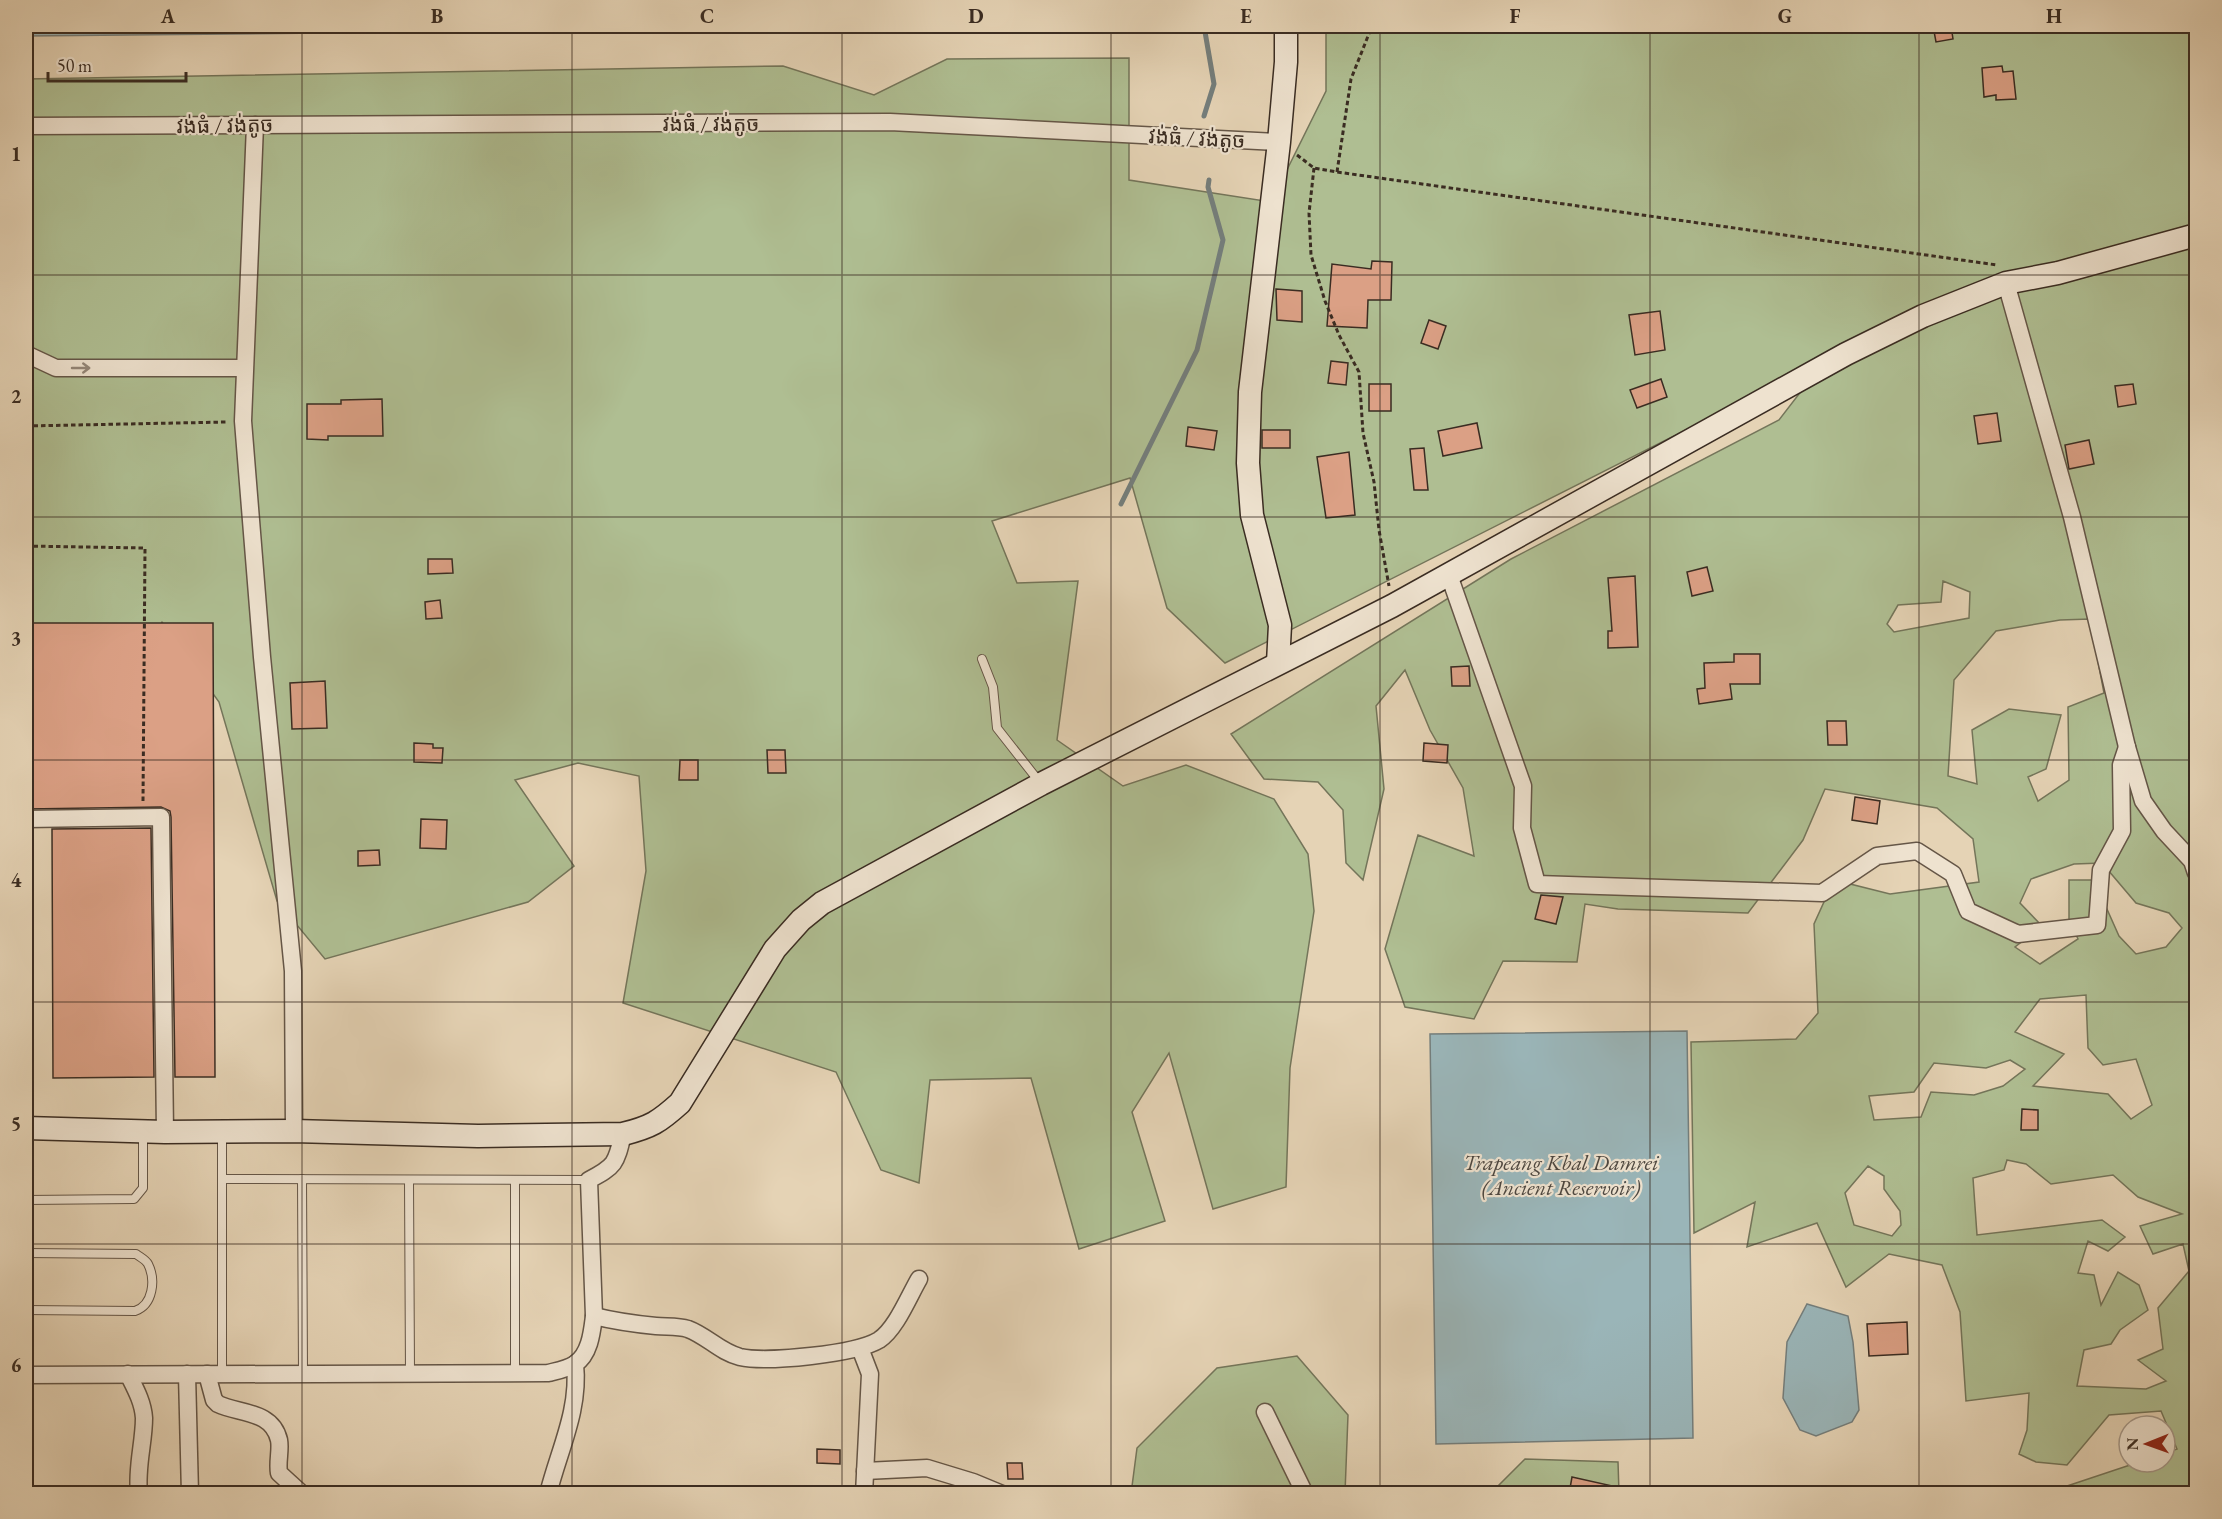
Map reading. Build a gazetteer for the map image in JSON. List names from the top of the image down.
{
  "streets": {
    "street": ["វង់ធំ / វង់តូច"]
  },
  "water": ["Trapeang Kbal Damrei (Ancient Reservoir)"],
  "scale_bar": "50 m",
  "north": "left",
  "grid": {
    "columns": [
      "A",
      "B",
      "C",
      "D",
      "E",
      "F",
      "G",
      "H"
    ],
    "rows": [
      "1",
      "2",
      "3",
      "4",
      "5",
      "6"
    ]
  }
}
